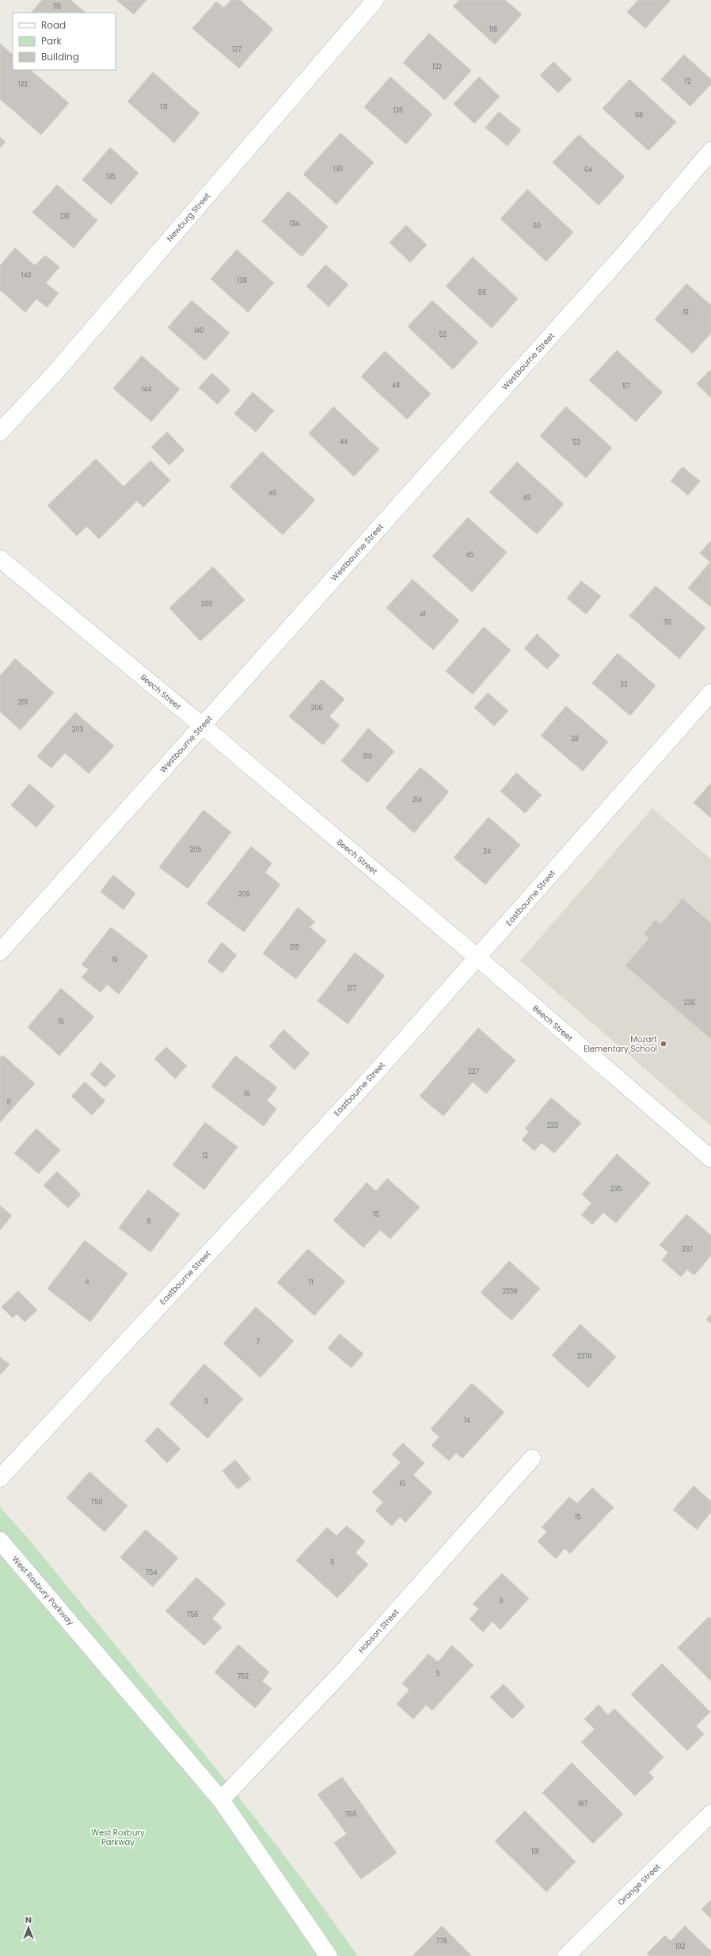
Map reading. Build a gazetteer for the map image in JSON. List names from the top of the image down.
{
  "streets": {
    "street": [
      "Newburg Street",
      "Westbourne Street",
      "Beech Street",
      "Eastbourne Street",
      "West Roxbury Parkway",
      "Hobson Street",
      "Orange Street"
    ]
  },
  "crossings": [
    ["Westbourne Street", "Beech Street"],
    ["Beech Street", "Eastbourne Street"],
    ["West Roxbury Parkway", "Hobson Street"]
  ],
  "parks": ["West Roxbury Parkway"],
  "places": ["Mozart Elementary School"],
  "house_numbers": [
    "118",
    "118",
    "127",
    "122",
    "72",
    "122",
    "131",
    "126",
    "68",
    "130",
    "64",
    "135",
    "139",
    "134",
    "60",
    "143",
    "138",
    "56",
    "61",
    "140",
    "52",
    "48",
    "57",
    "144",
    "44",
    "53",
    "40",
    "49",
    "45",
    "200",
    "41",
    "36",
    "32",
    "201",
    "206",
    "203",
    "28",
    "210",
    "214",
    "205",
    "24",
    "209",
    "215",
    "19",
    "217",
    "236",
    "15",
    "227",
    "16",
    "11",
    "233",
    "12",
    "235",
    "15",
    "8",
    "237",
    "4",
    "11",
    "235R",
    "7",
    "237R",
    "3",
    "14",
    "10",
    "750",
    "15",
    "6",
    "754",
    "9",
    "758",
    "5",
    "762",
    "187",
    "766",
    "191",
    "778",
    "192"
  ],
  "legend": ["Road", "Park", "Building"],
  "north": "top"
}
